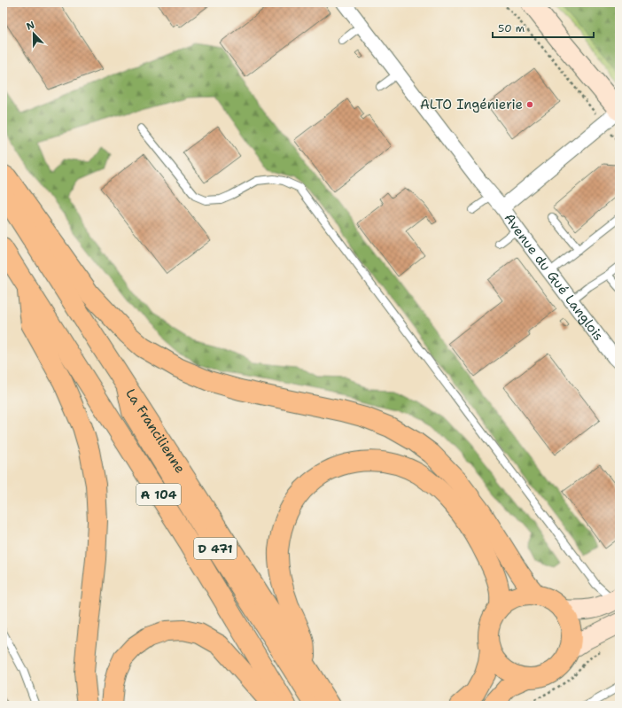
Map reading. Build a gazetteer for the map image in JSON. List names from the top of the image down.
{
  "streets": {
    "main road": ["La Francilienne", "A 104", "D 471"],
    "street": ["Avenue du Gué Langlois"]
  },
  "crossings": [
    ["La Francilienne", "D 471"]
  ],
  "places": ["ALTO Ingénierie"],
  "scale_bar": "50 m",
  "north": "top"
}
